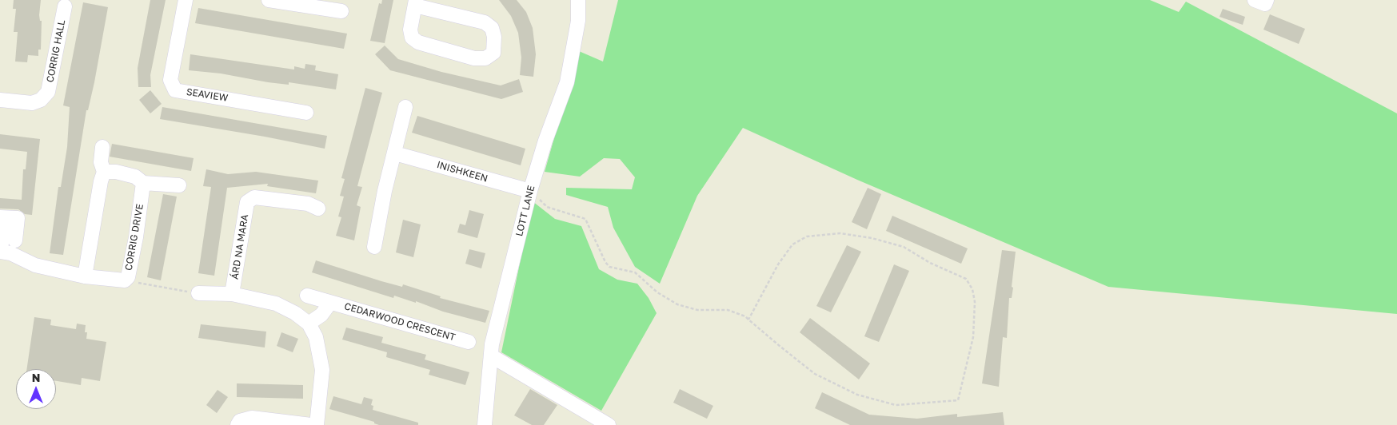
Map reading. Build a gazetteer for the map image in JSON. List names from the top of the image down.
{
  "streets": {
    "street": [
      "CORRIG HALL",
      "SEAVIEW",
      "INISHKEEN",
      "LOTT LANE",
      "CORRIG DRIVE",
      "ÁRD NA MARA",
      "CEDARWOOD CRESCENT"
    ]
  },
  "crossings": [
    ["INISHKEEN", "LOTT LANE"],
    ["ÁRD NA MARA", "CEDARWOOD CRESCENT"]
  ],
  "north": "top"
}
